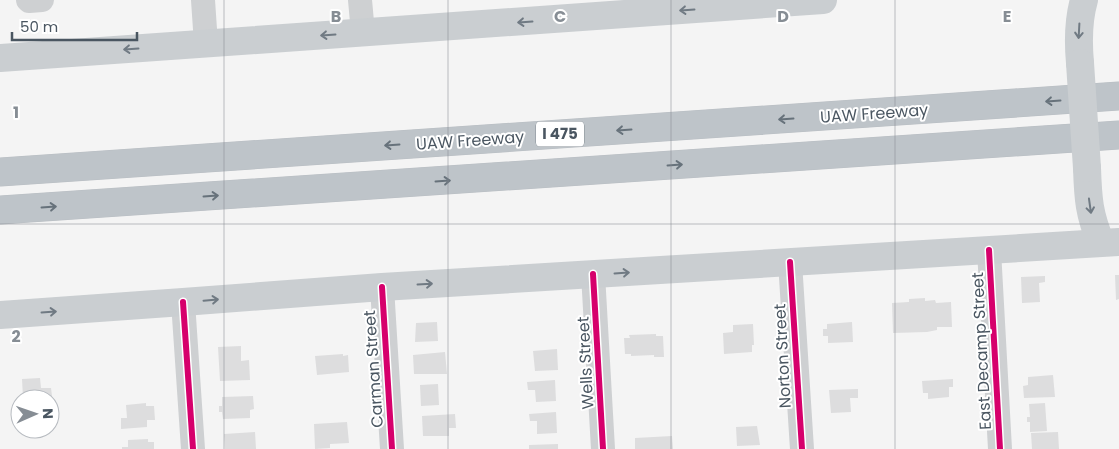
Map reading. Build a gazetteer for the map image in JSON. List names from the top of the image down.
{
  "streets": {
    "highway": ["UAW Freeway", "I 475"],
    "street": [
      "East Decamp Street",
      "Norton Street",
      "Wells Street",
      "Carman Street"
    ]
  },
  "scale_bar": "50 m",
  "north": "right",
  "grid": {
    "columns": [
      "B",
      "C",
      "D",
      "E"
    ],
    "rows": ["1", "2"]
  }
}
